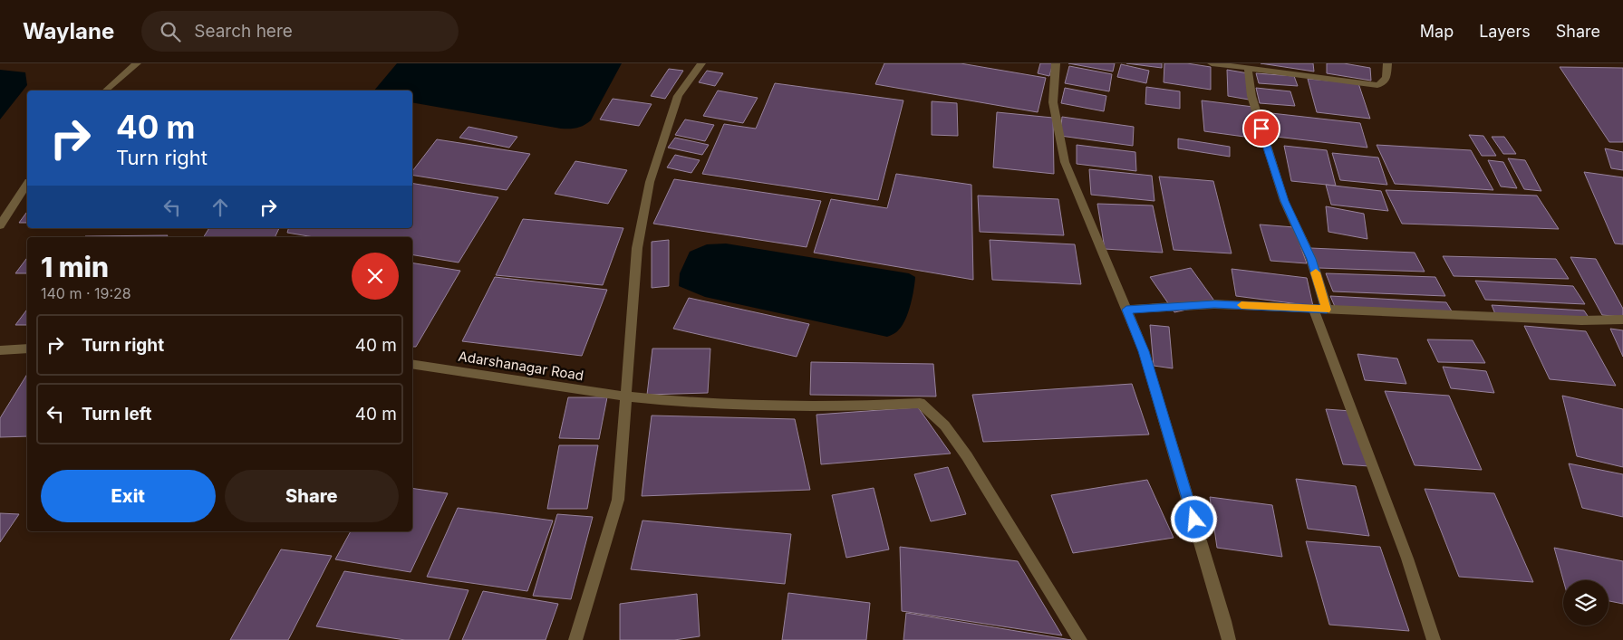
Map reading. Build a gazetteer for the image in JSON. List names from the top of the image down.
{
  "streets": {
    "street": ["Adarshanagar Road"]
  },
  "page": {
    "header": "Waylane",
    "search": "Search here",
    "nav": ["Map", "Layers", "Share"],
    "turn": ["40 m", "Turn right"],
    "heading": ["1 min", "140 m · 19:28"],
    "list": [
      {
        "name": "Turn right",
        "value": "40 m"
      },
      {
        "name": "Turn left",
        "value": "40 m"
      }
    ],
    "buttons": ["Exit", "Share"]
  }
}
